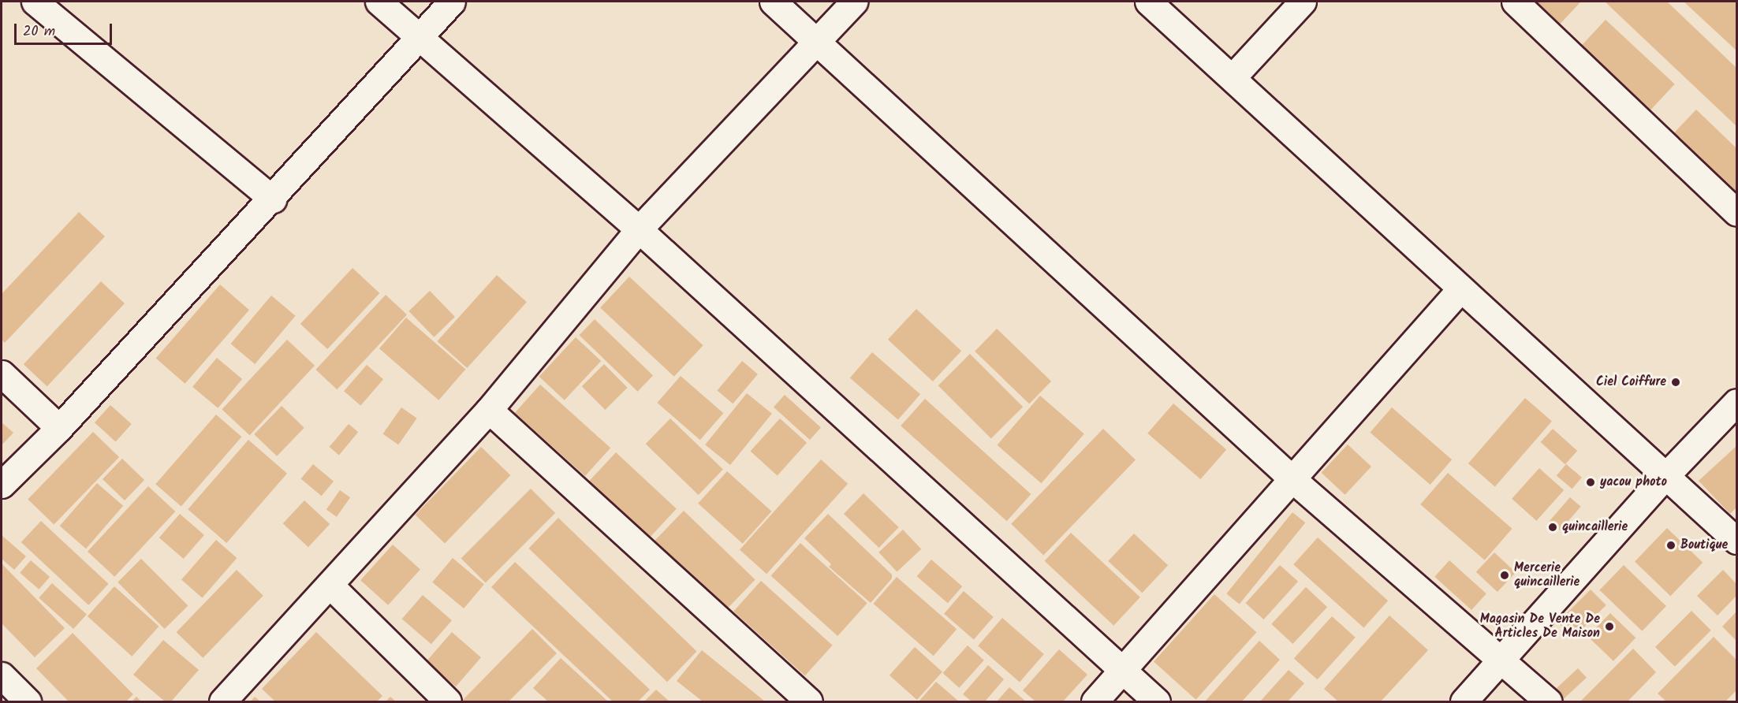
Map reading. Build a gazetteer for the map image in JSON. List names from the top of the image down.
{
  "places": [
    "Ciel Coiffure",
    "yacou photo",
    "quincaillerie",
    "Boutique",
    "Mercerie quincaillerie",
    "Magasin De Vente De Articles De Maison"
  ],
  "scale_bar": "20 m"
}
